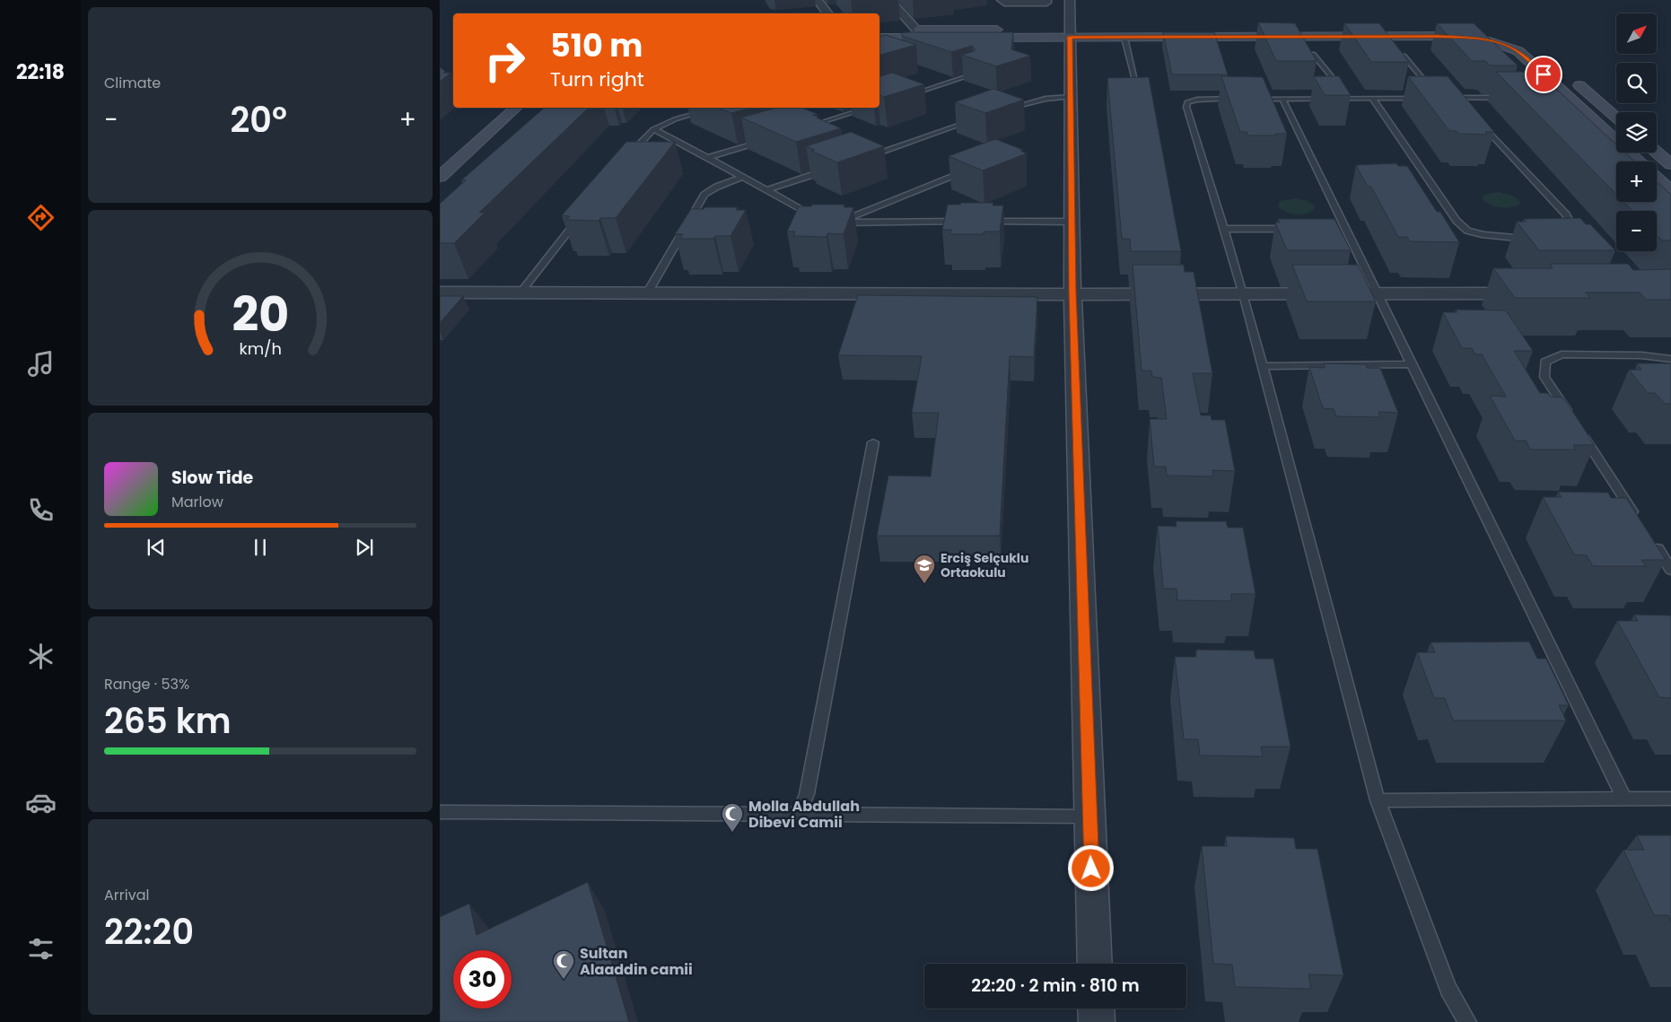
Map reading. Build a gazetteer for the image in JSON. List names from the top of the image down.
{
  "places": {
    "school or university": ["Erciş Selçuklu Ortaokulu"],
    "mosque": ["Molla Abdullah Dibevi Camii", "Sultan Alaaddin camii"]
  },
  "north": "top right",
  "page": {
    "tabs": "22:18",
    "tile": [
      "Climate",
      ["Range · 53%", "265 km"],
      ["Arrival", "22:20"]
    ],
    "map_buttons": ["+", "−"],
    "turn": ["510 m", "Turn right"],
    "heat": ["−", "20°", "+"],
    "song": ["Slow Tide", "Marlow"],
    "limit": "30",
    "trip": "22:20 · 2 min · 810 m",
    "gauge": ["20", "km/h"]
  }
}
